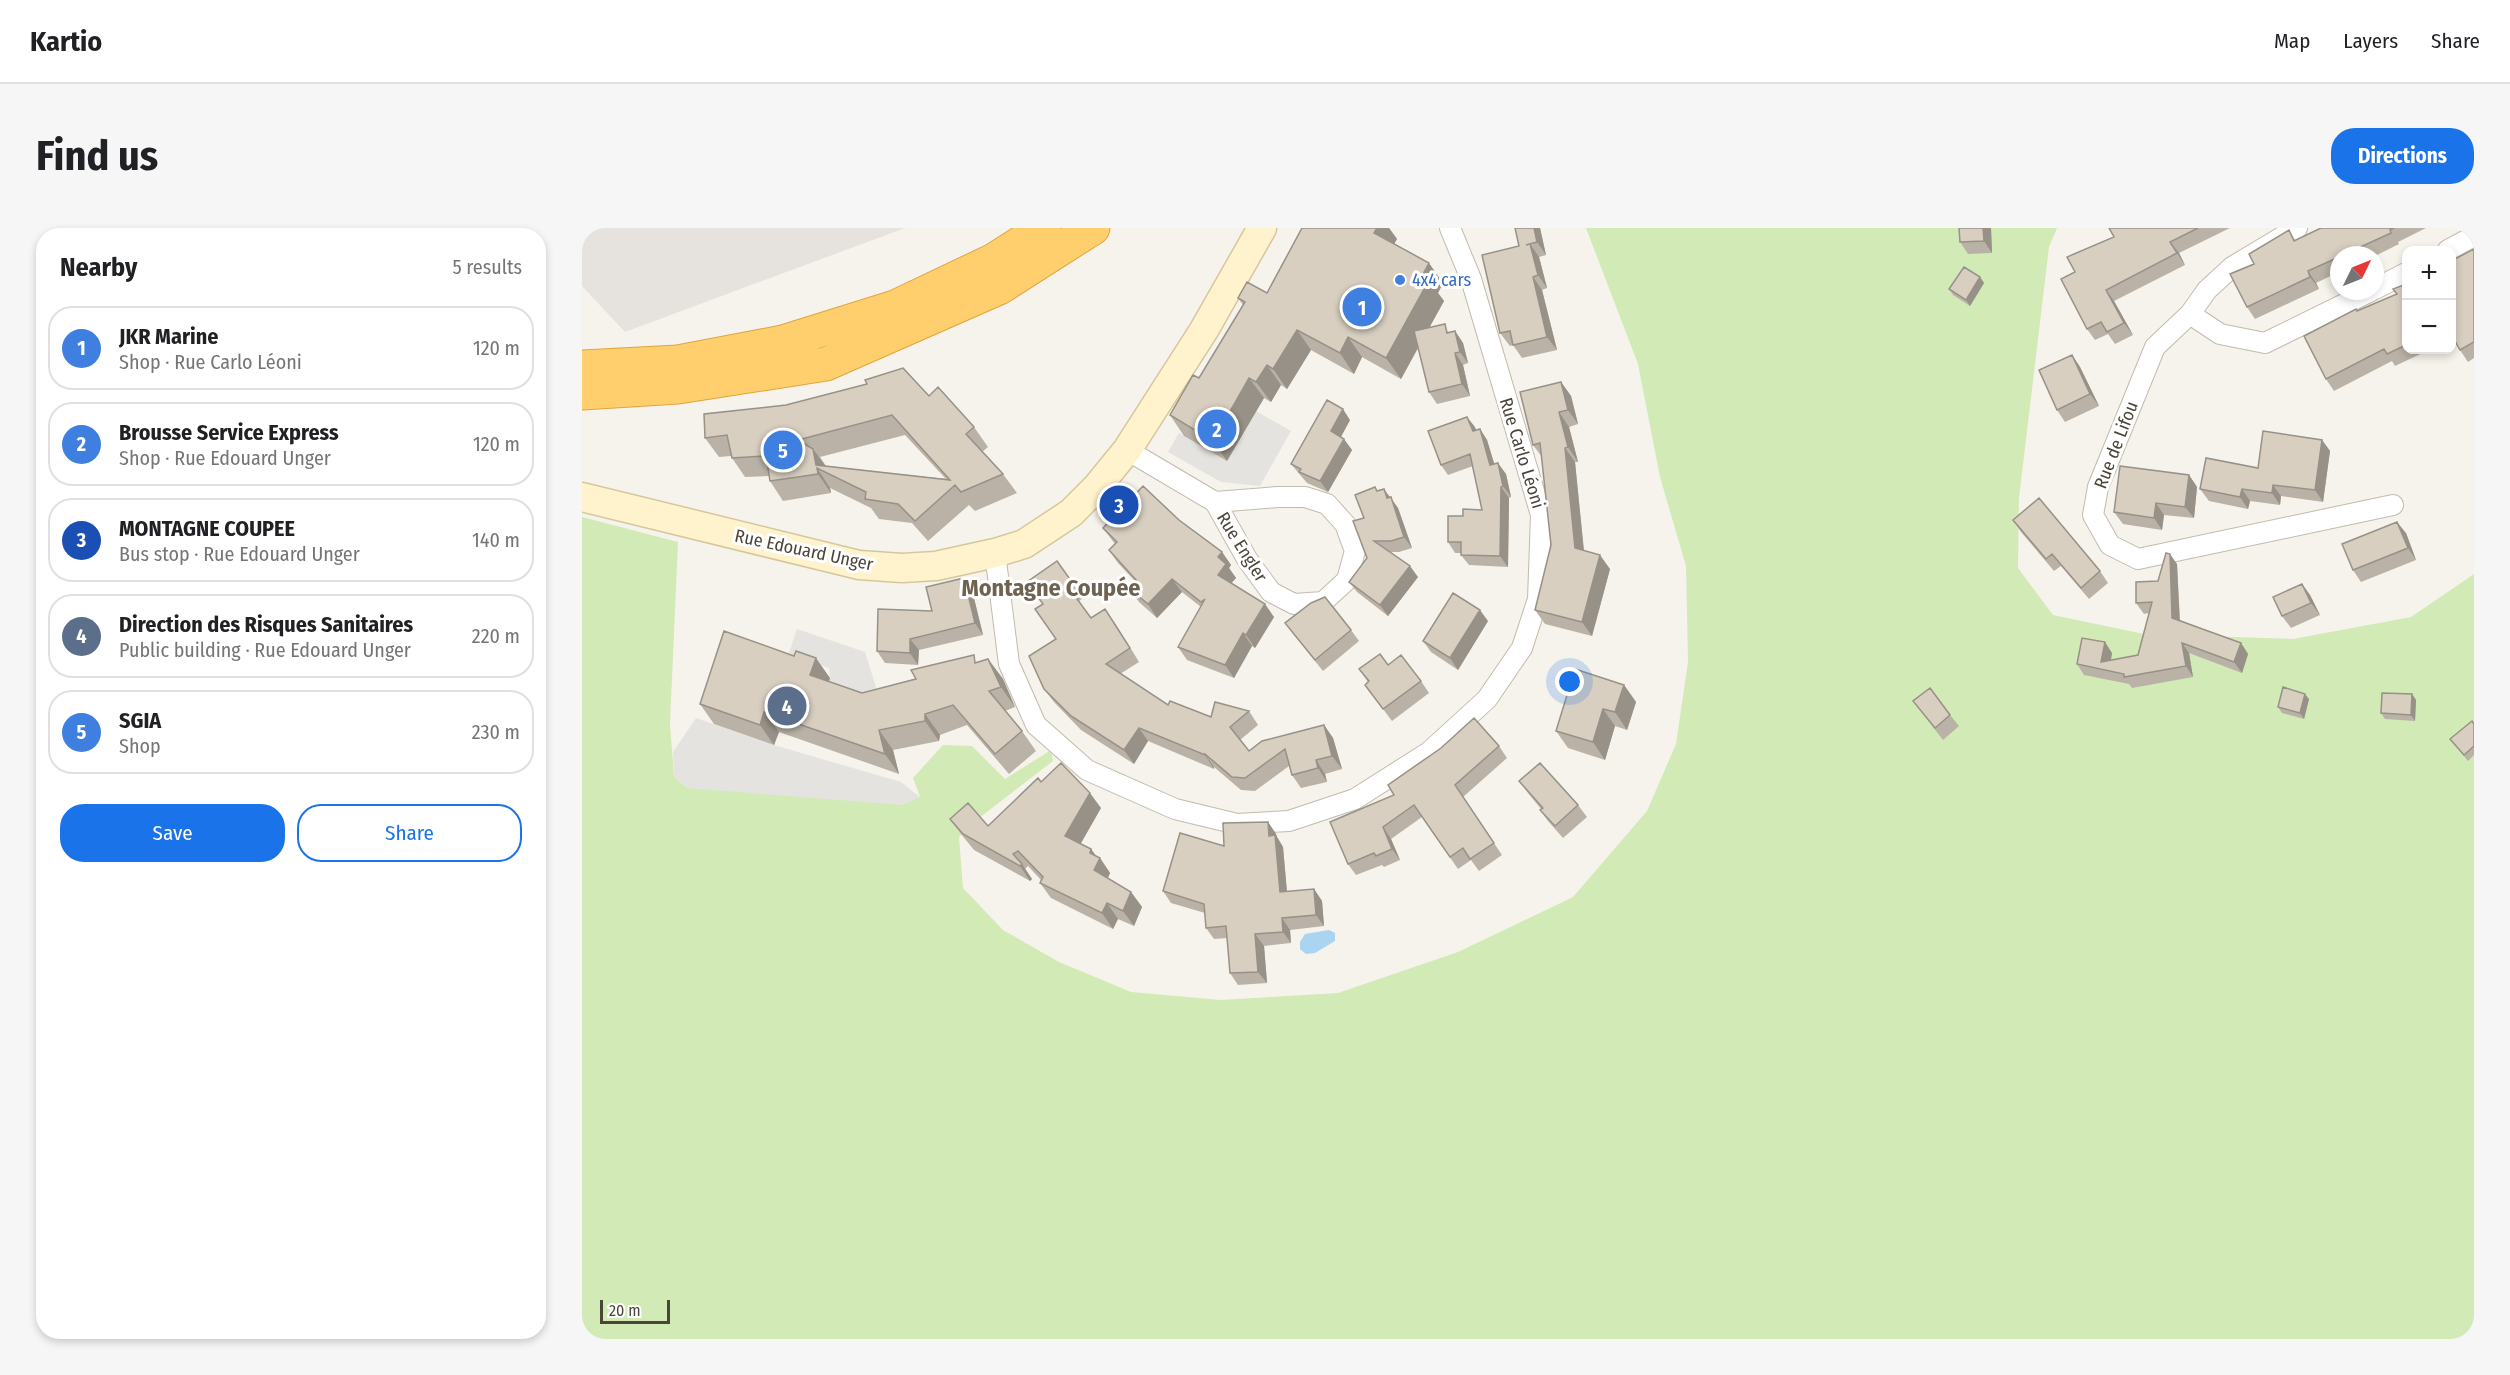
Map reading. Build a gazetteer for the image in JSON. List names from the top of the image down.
{
  "streets": {
    "street": [
      "Rue de Lifou",
      "Rue Carlo Léoni",
      "Rue Engler",
      "Rue Edouard Unger"
    ]
  },
  "crossings": [
    ["Rue Carlo Léoni", "Rue Edouard Unger"],
    ["Rue Engler", "Rue Edouard Unger"]
  ],
  "districts": ["Montagne Coupée"],
  "places": ["4x4 cars"],
  "scale_bar": "20 m",
  "north": "top right",
  "page": {
    "header": "Kartio",
    "nav": ["Map", "Layers", "Share"],
    "buttons": [
      "Directions",
      ["Save", "Share"]
    ],
    "title": "Find us",
    "heading": ["Nearby", "5 results"],
    "map_buttons": ["+", "−"],
    "pins": [
      "1",
      "2",
      "5",
      "3",
      "4"
    ],
    "list": [
      {
        "mark": "1",
        "name": "JKR Marine",
        "note": "Shop · Rue Carlo Léoni",
        "value": "120 m"
      },
      {
        "mark": "2",
        "name": "Brousse Service Express",
        "note": "Shop · Rue Edouard Unger",
        "value": "120 m"
      },
      {
        "mark": "3",
        "name": "MONTAGNE COUPEE",
        "note": "Bus stop · Rue Edouard Unger",
        "value": "140 m"
      },
      {
        "mark": "4",
        "name": "Direction des Risques Sanitaires",
        "note": "Public building · Rue Edouard Unger",
        "value": "220 m"
      },
      {
        "mark": "5",
        "name": "SGIA",
        "note": "Shop",
        "value": "230 m"
      }
    ],
    "scale": "20 m"
  }
}
